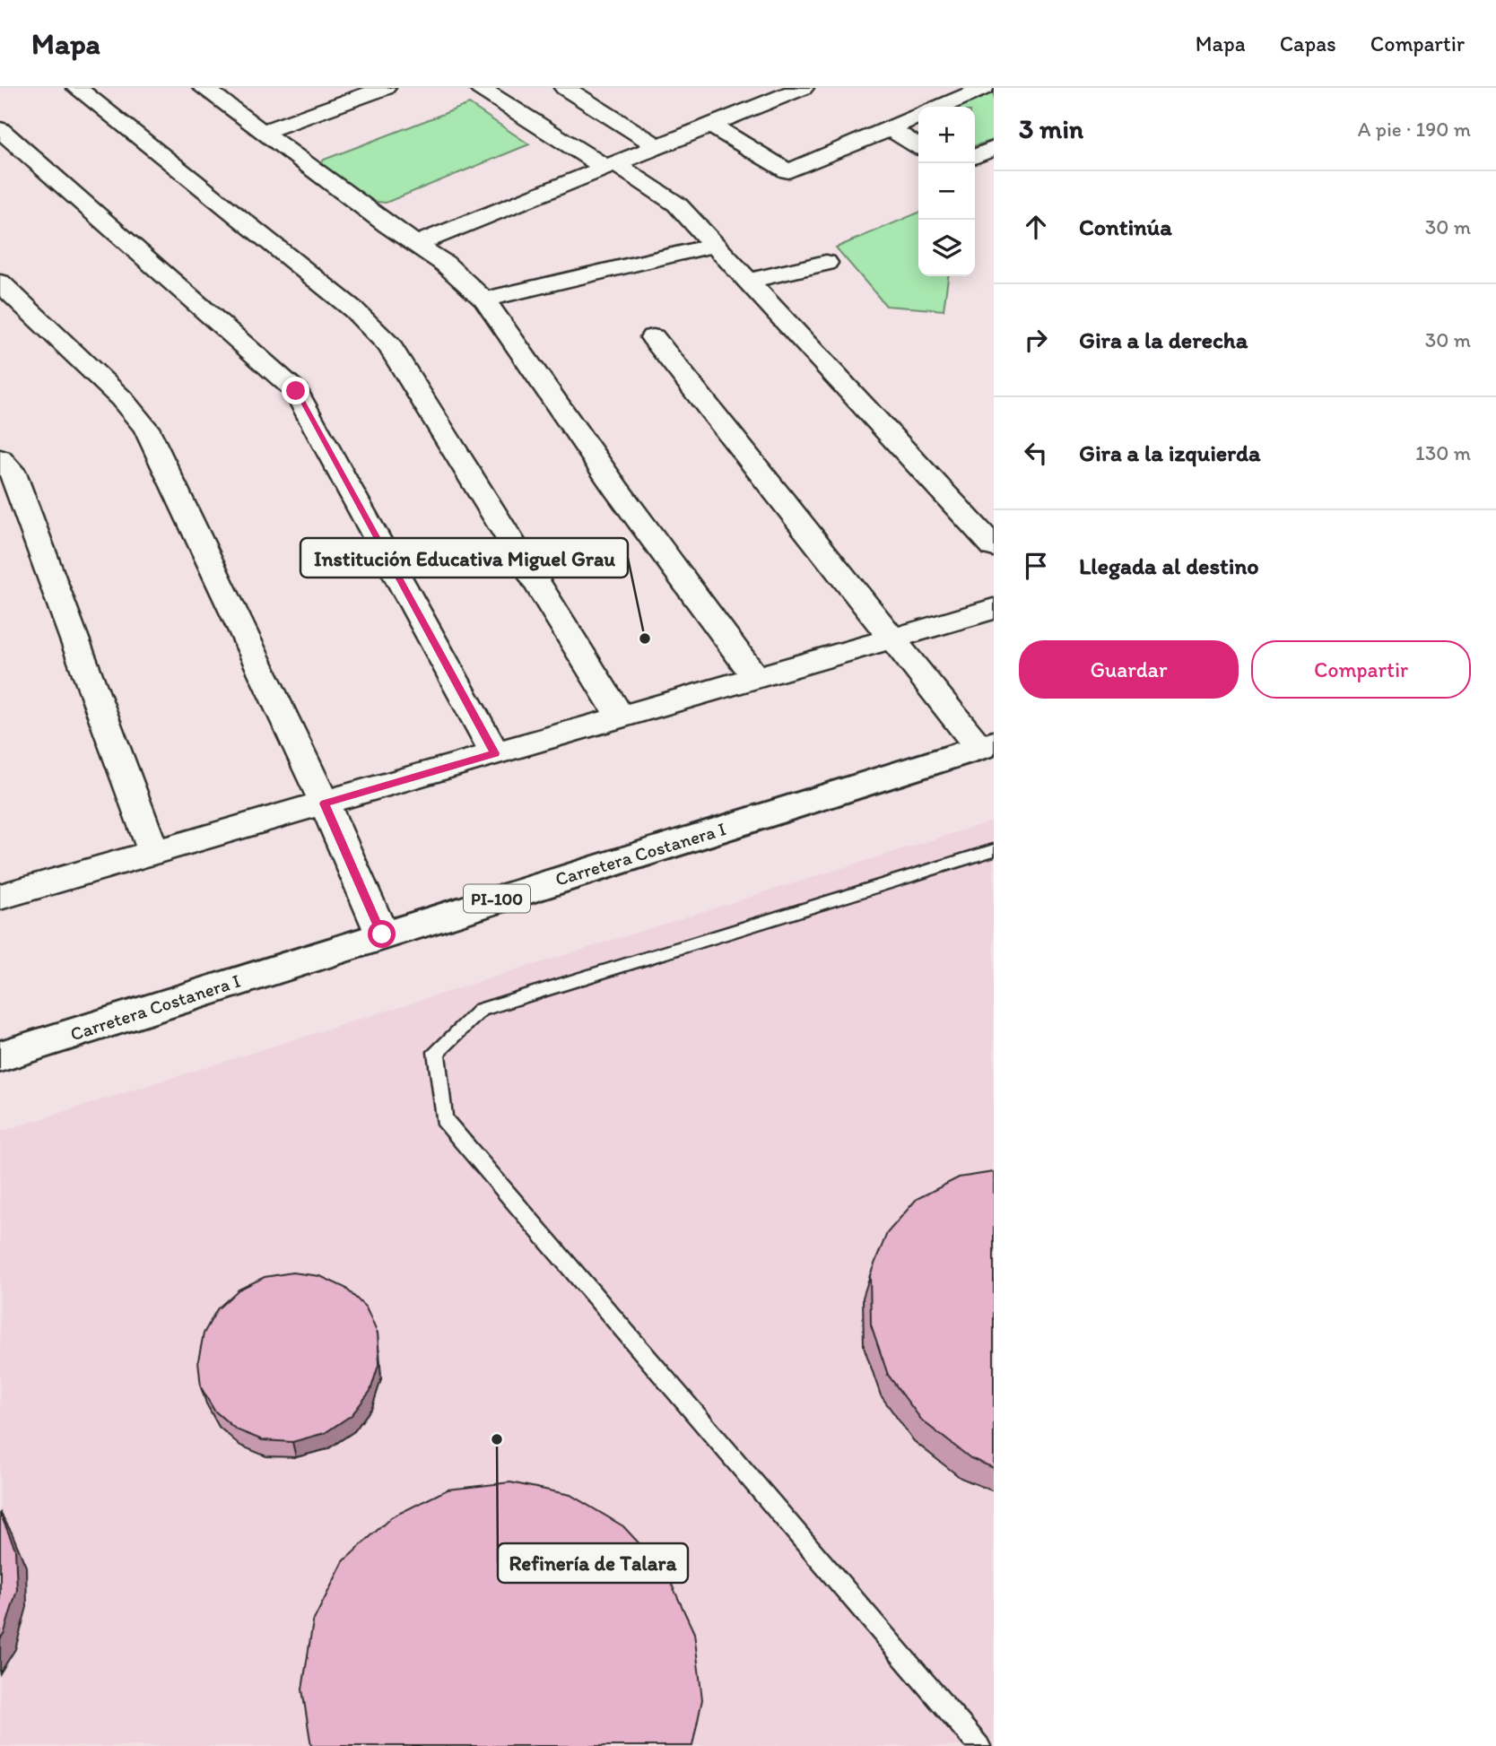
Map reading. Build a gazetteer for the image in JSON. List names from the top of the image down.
{
  "streets": {
    "main road": ["Carretera Costanera I", "PI-100"]
  },
  "places": ["Institución Educativa Miguel Grau", "Refinería de Talara"],
  "page": {
    "header": "Mapa",
    "nav": ["Mapa", "Capas", "Compartir"],
    "heading": ["3 min", "A pie · 190 m"],
    "map_buttons": ["+", "−"],
    "list": [
      ["Continúa", "30 m"],
      ["Gira a la derecha", "30 m"],
      ["Gira a la izquierda", "130 m"],
      "Llegada al destino"
    ],
    "buttons": ["Guardar", "Compartir"]
  }
}
